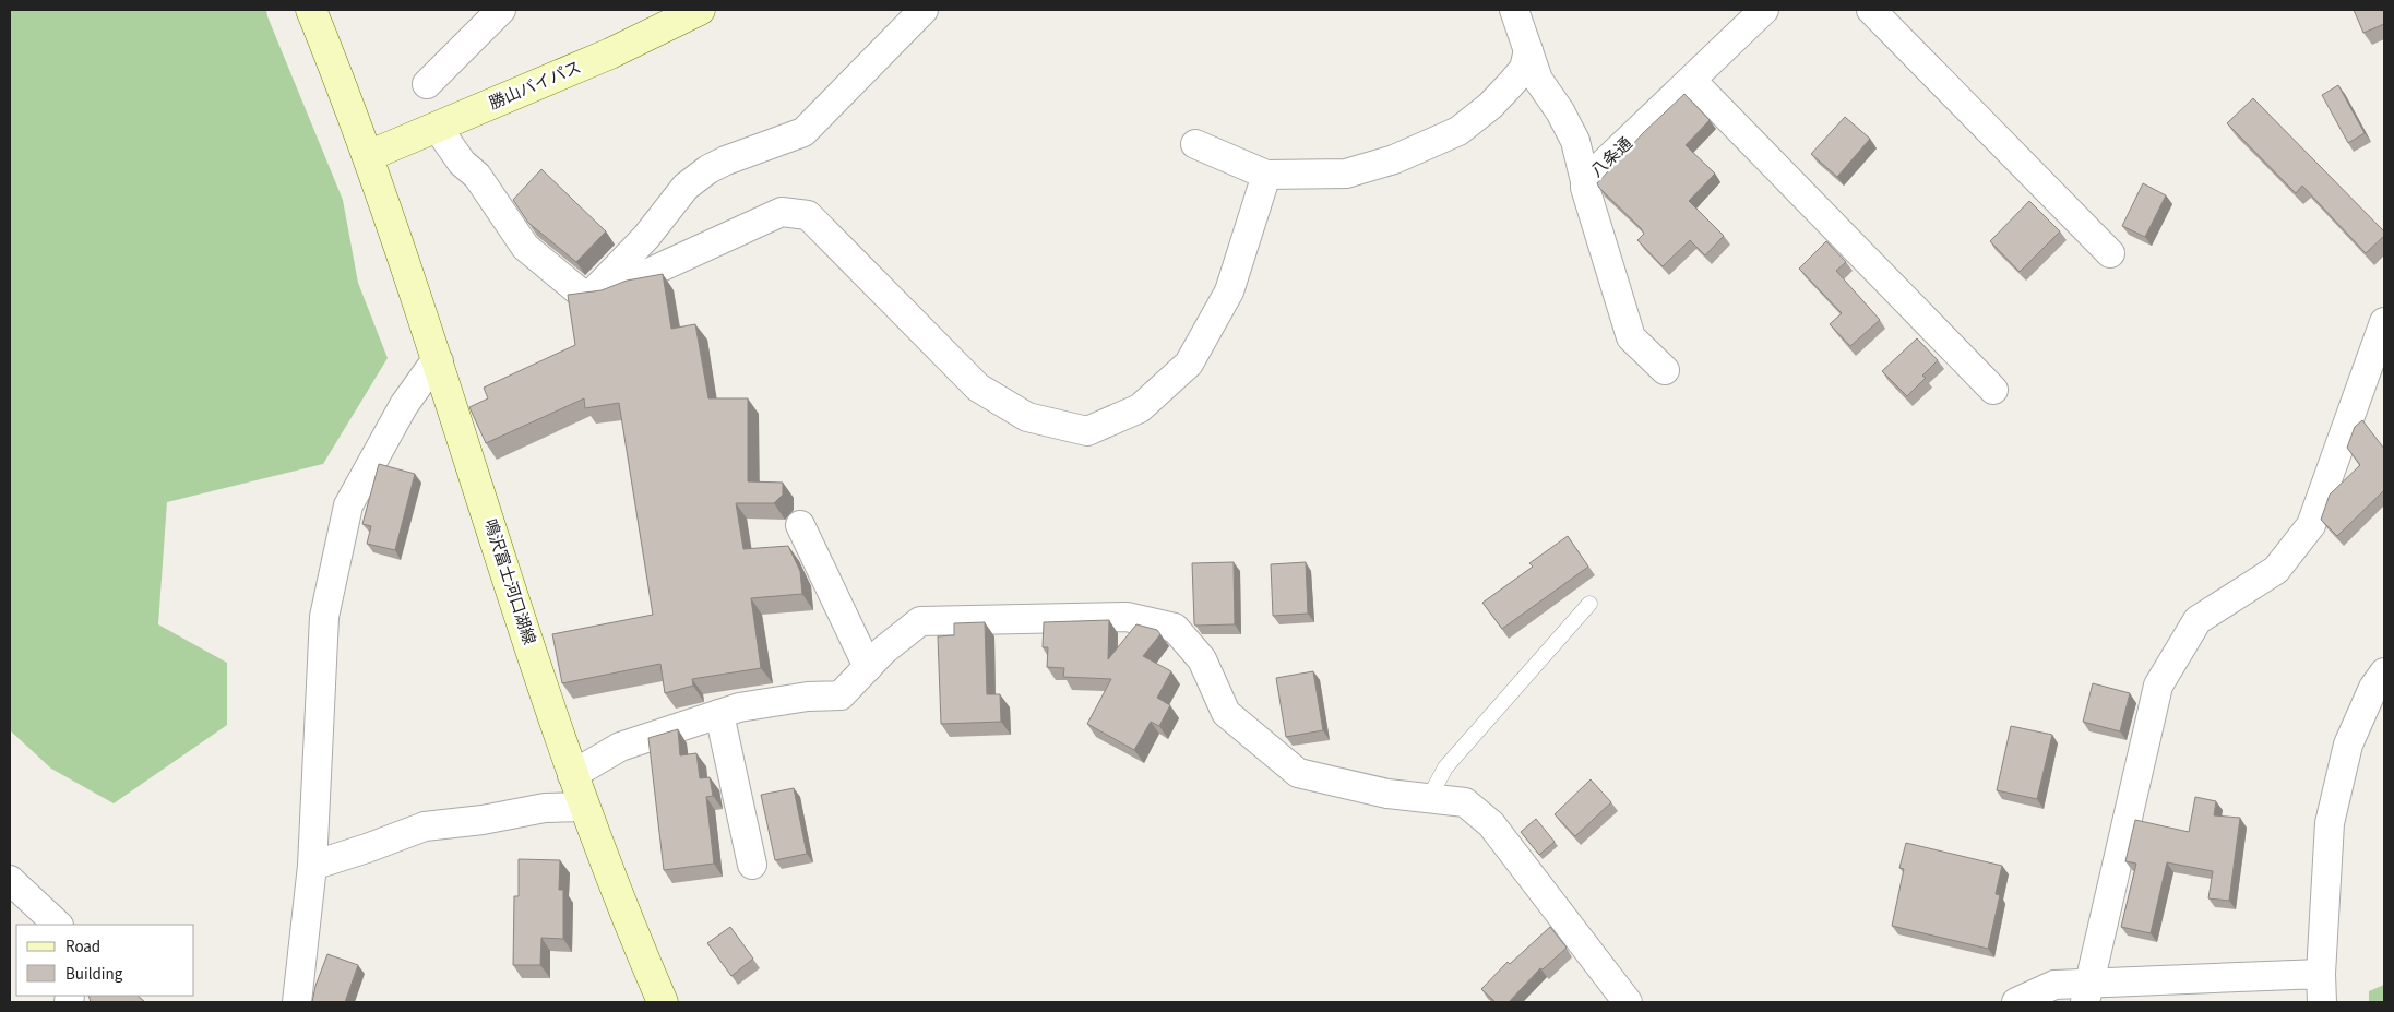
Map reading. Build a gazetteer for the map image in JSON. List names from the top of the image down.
{
  "streets": {
    "main road": ["勝山バイパス", "鳴沢富士河口湖線"],
    "street": ["八条通"]
  },
  "crossings": [
    ["勝山バイパス", "鳴沢富士河口湖線"]
  ],
  "legend": ["Road", "Building"]
}
